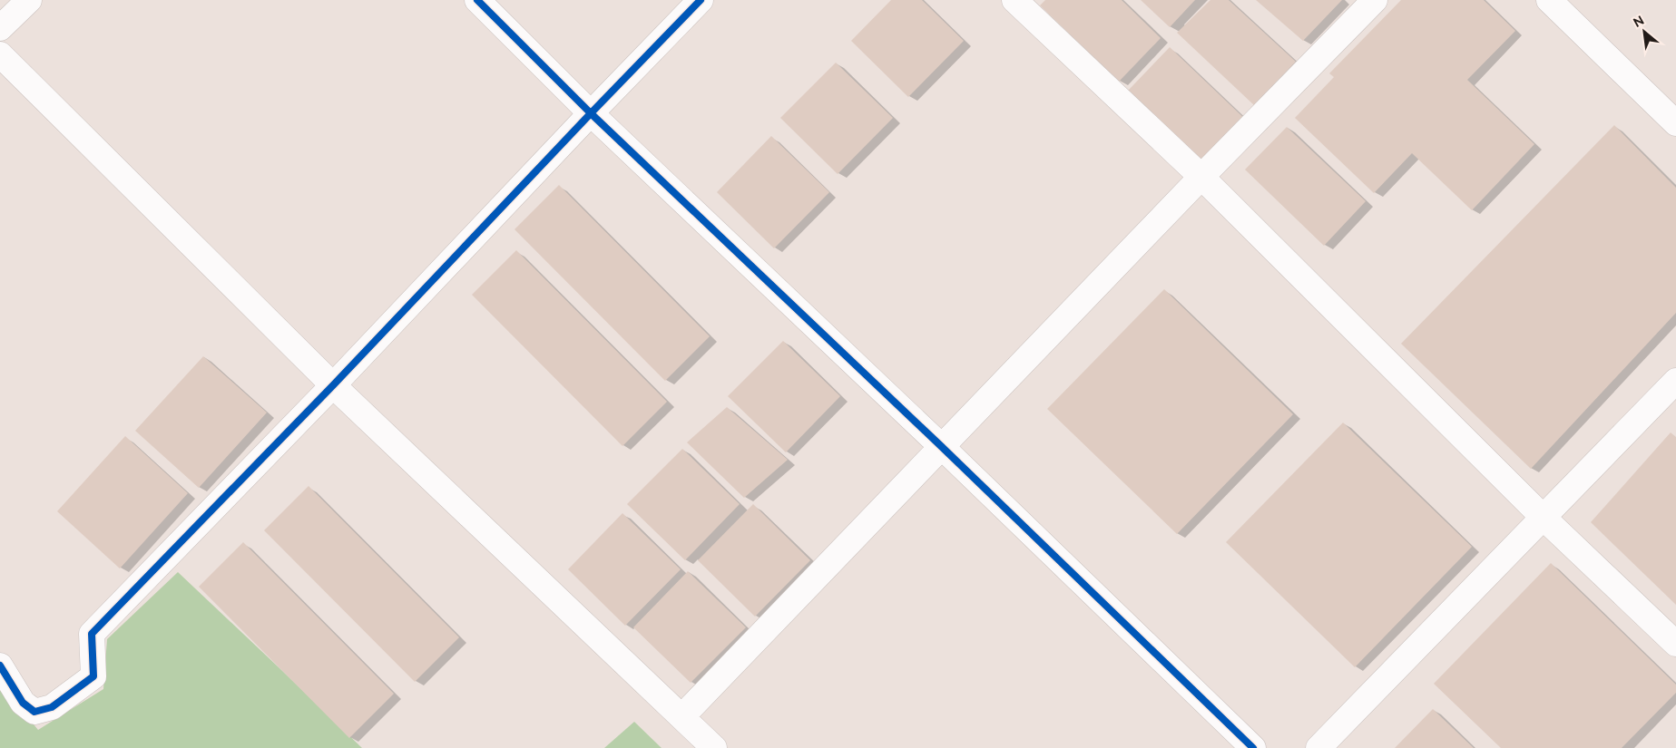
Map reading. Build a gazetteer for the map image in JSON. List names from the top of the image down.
{
  "north": "top left"
}
